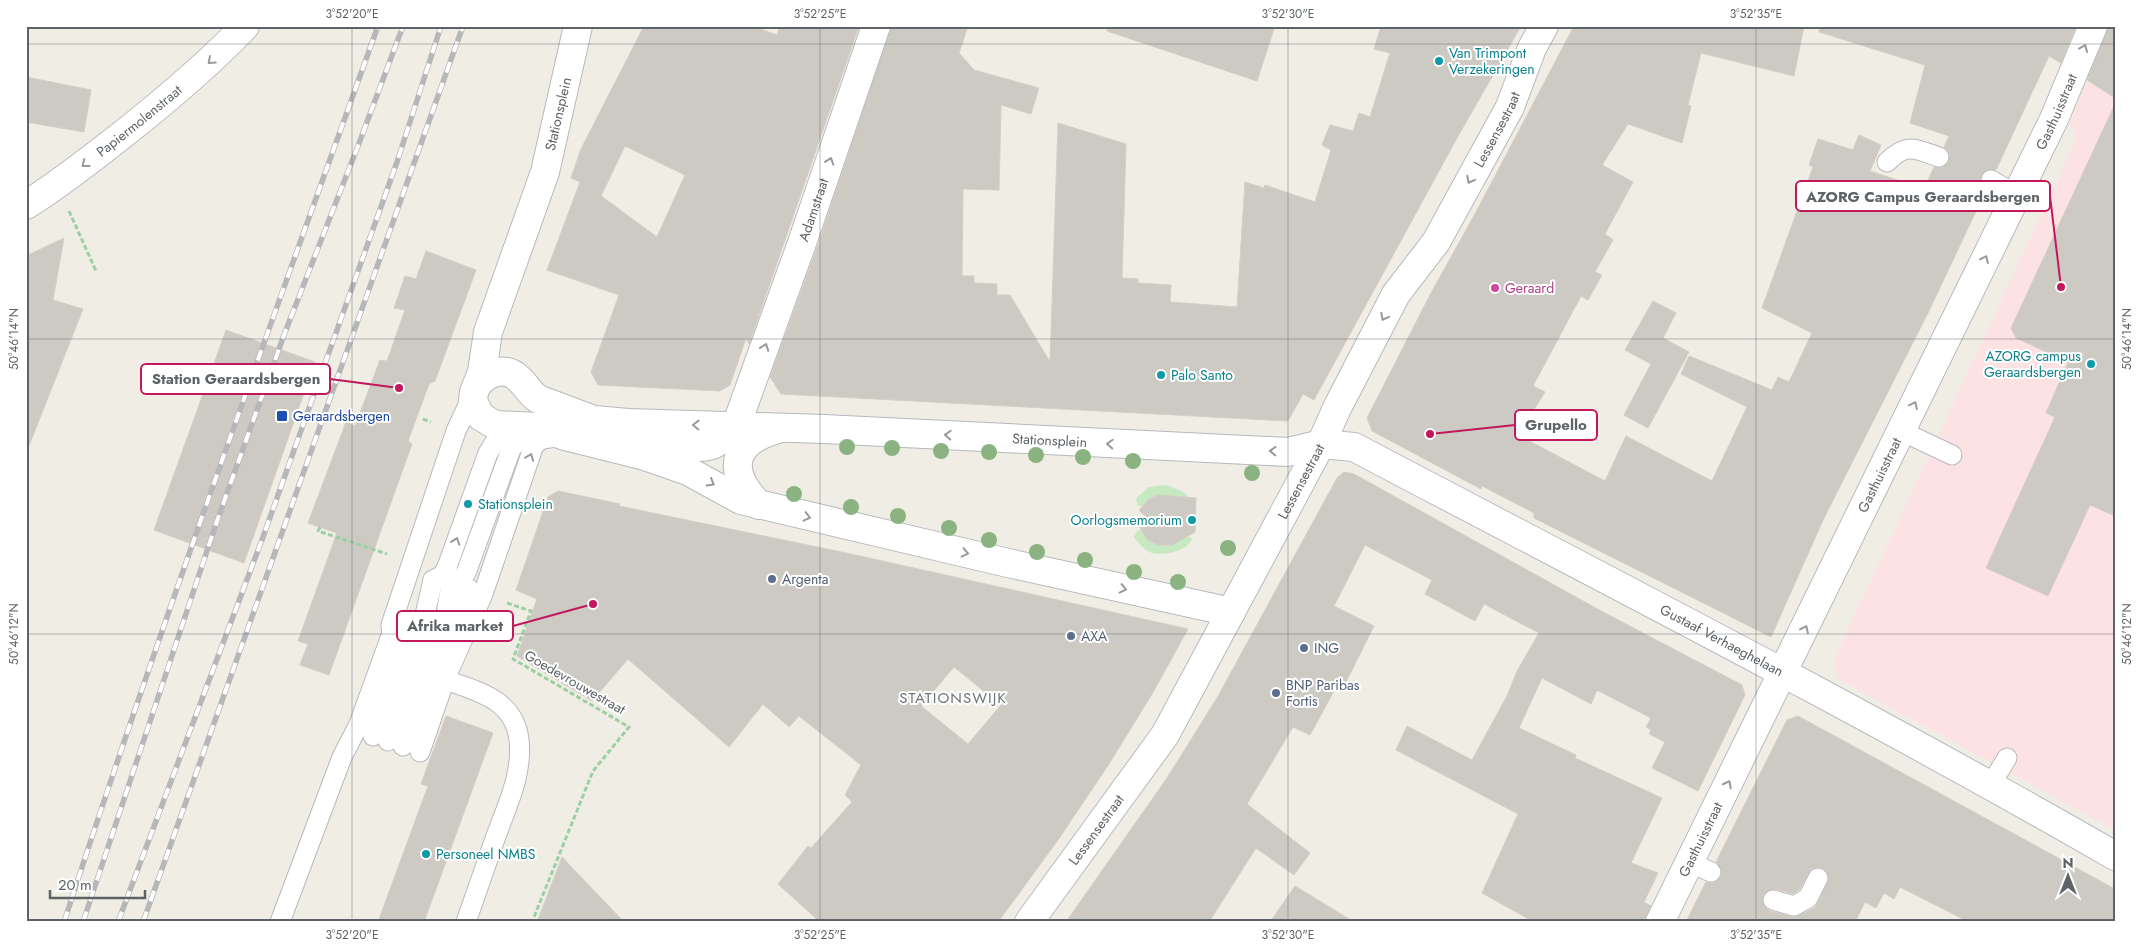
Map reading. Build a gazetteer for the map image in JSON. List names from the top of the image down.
{
  "streets": {
    "street": [
      "Gasthuisstraat",
      "Stationsplein",
      "Papiermolenstraat",
      "Lessensestraat",
      "Adamstraat",
      "Gustaaf Verhaeghelaan"
    ],
    "path": ["Goedevrouwestraat"]
  },
  "crossings": [
    ["Gasthuisstraat", "Gustaaf Verhaeghelaan"],
    ["Stationsplein", "Lessensestraat"],
    ["Stationsplein", "Adamstraat"],
    ["Stationsplein", "Gustaaf Verhaeghelaan"],
    ["Lessensestraat", "Gustaaf Verhaeghelaan"]
  ],
  "one_way": [
    "Gasthuisstraat",
    "Papiermolenstraat",
    "Lessensestraat",
    "Adamstraat"
  ],
  "districts": ["STATIONSWIJK"],
  "places": {
    "other": [
      "Van Trimpont Verzekeringen",
      "AZORG Campus Geraardsbergen",
      "Geraard",
      "AZORG campus Geraardsbergen",
      "Palo Santo",
      "Station Geraardsbergen",
      "Grupello",
      "Stationsplein",
      "Oorlogsmemorium",
      "Argenta",
      "Afrika market",
      "AXA",
      "ING",
      "BNP Paribas Fortis",
      "Personeel NMBS"
    ],
    "transit": ["Geraardsbergen"]
  },
  "scale_bar": "20 m",
  "north": "top",
  "coordinates": [
    "3°52'20\"E",
    "3°52'25\"E",
    "3°52'30\"E",
    "3°52'35\"E",
    "50°46'14\"N",
    "50°46'12\"N"
  ]
}
